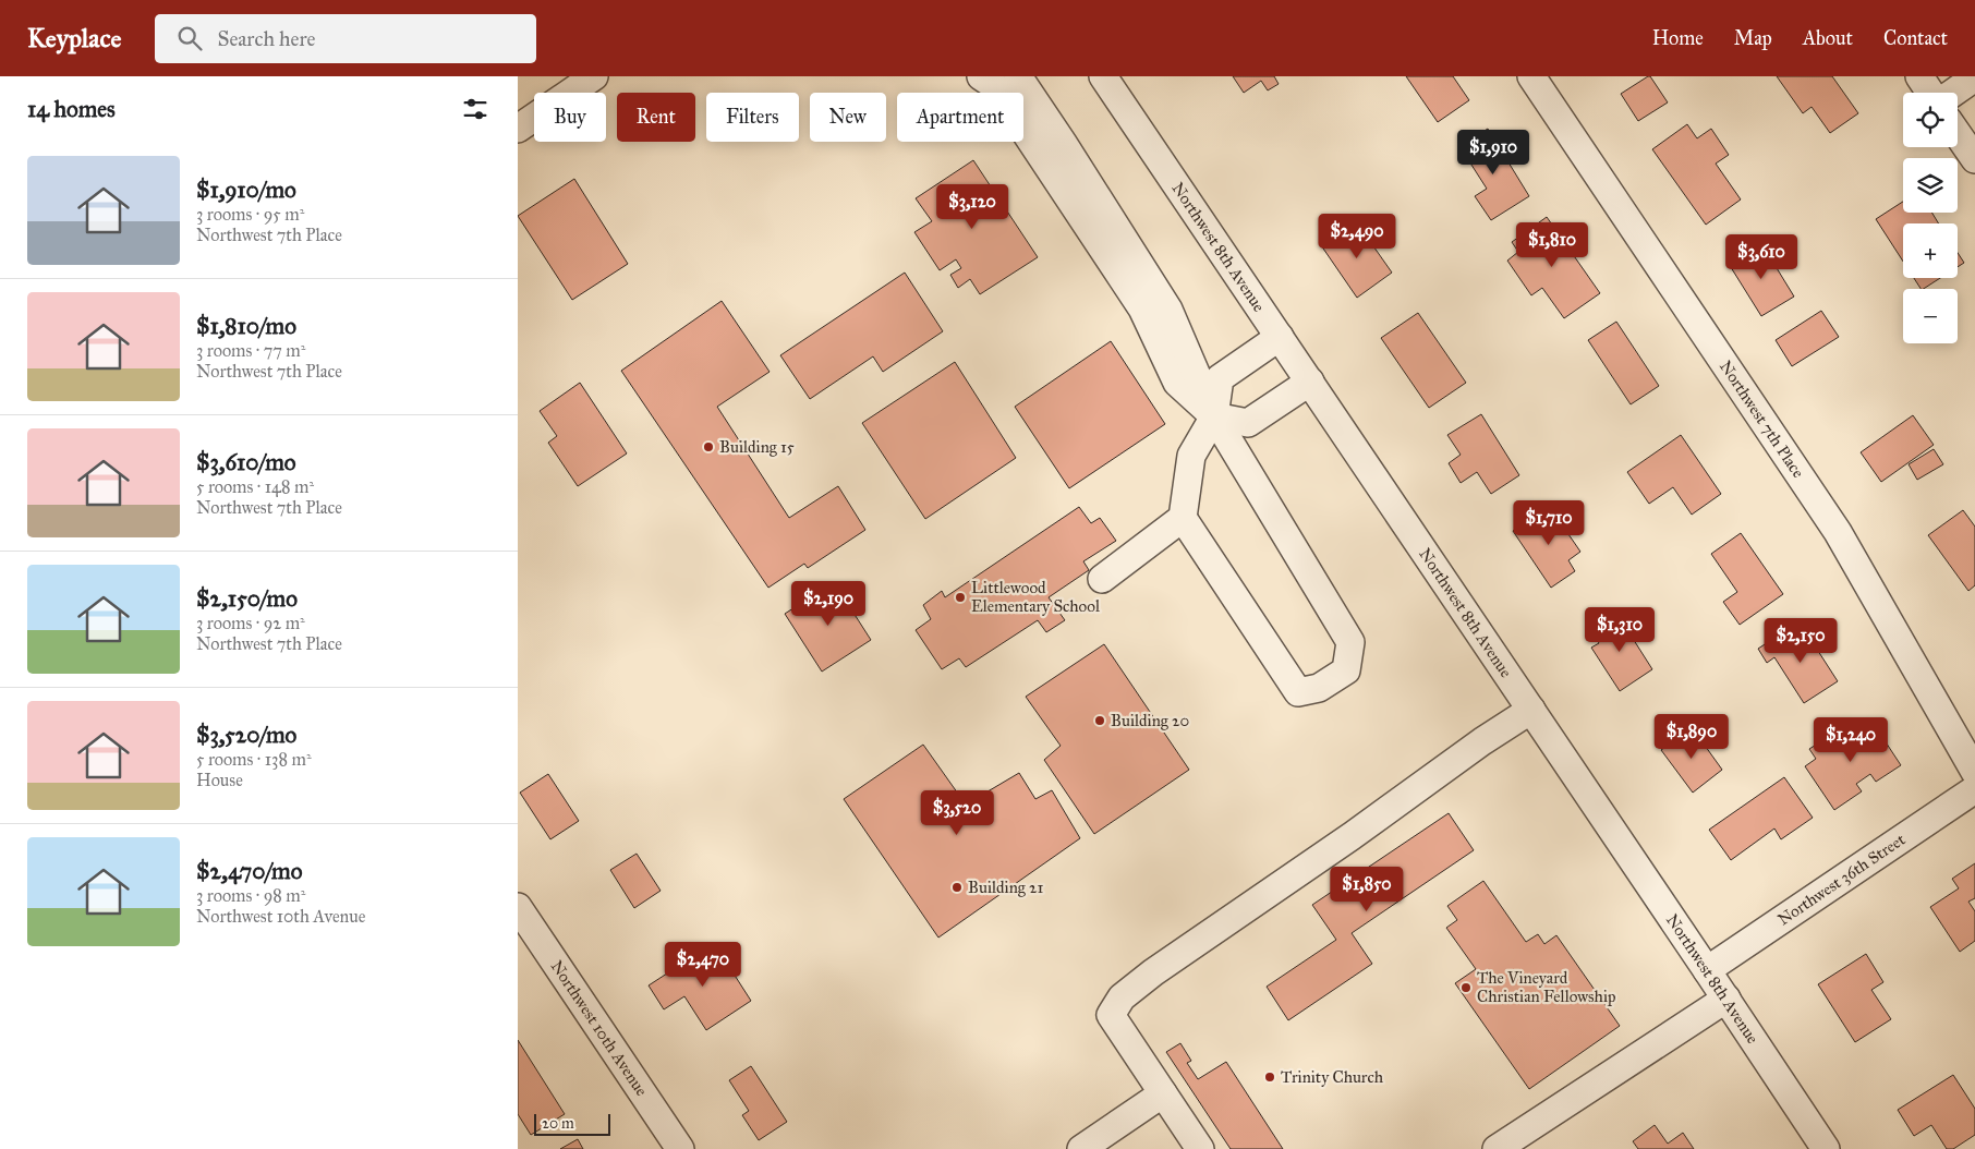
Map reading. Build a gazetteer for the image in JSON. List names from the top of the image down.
{
  "streets": {
    "street": [
      "Northwest 8th Avenue",
      "Northwest 7th Place",
      "Northwest 36th Street",
      "Northwest 10th Avenue"
    ]
  },
  "crossings": [
    ["Northwest 8th Avenue", "Northwest 36th Street"]
  ],
  "places": [
    "Building 15",
    "Littlewood Elementary School",
    "Building 20",
    "Building 21",
    "The Vineyard Christian Fellowship",
    "Trinity Church"
  ],
  "scale_bar": "20 m",
  "page": {
    "header": "Keyplace",
    "search": "Search here",
    "nav": [
      "Home",
      "Map",
      "About",
      "Contact"
    ],
    "heading": "14 homes",
    "map_buttons": ["+", "−"],
    "chip": [
      "Buy",
      "Rent",
      "Filters",
      "New",
      "Apartment"
    ],
    "price": [
      "$1,910",
      "$3,120",
      "$2,490",
      "$1,810",
      "$3,610",
      "$1,710",
      "$2,190",
      "$1,310",
      "$2,150",
      "$1,890",
      "$1,240",
      "$3,520",
      "$1,850",
      "$2,470"
    ],
    "list": [
      {
        "name": "$1,910/mo",
        "note": "3 rooms · 95 m² · Northwest 7th Place"
      },
      {
        "name": "$1,810/mo",
        "note": "3 rooms · 77 m² · Northwest 7th Place"
      },
      {
        "name": "$3,610/mo",
        "note": "5 rooms · 148 m² · Northwest 7th Place"
      },
      {
        "name": "$2,150/mo",
        "note": "3 rooms · 92 m² · Northwest 7th Place"
      },
      {
        "name": "$3,520/mo",
        "note": "5 rooms · 138 m² · House"
      },
      {
        "name": "$2,470/mo",
        "note": "3 rooms · 98 m² · Northwest 10th Avenue"
      }
    ],
    "scale": "20 m"
  }
}
